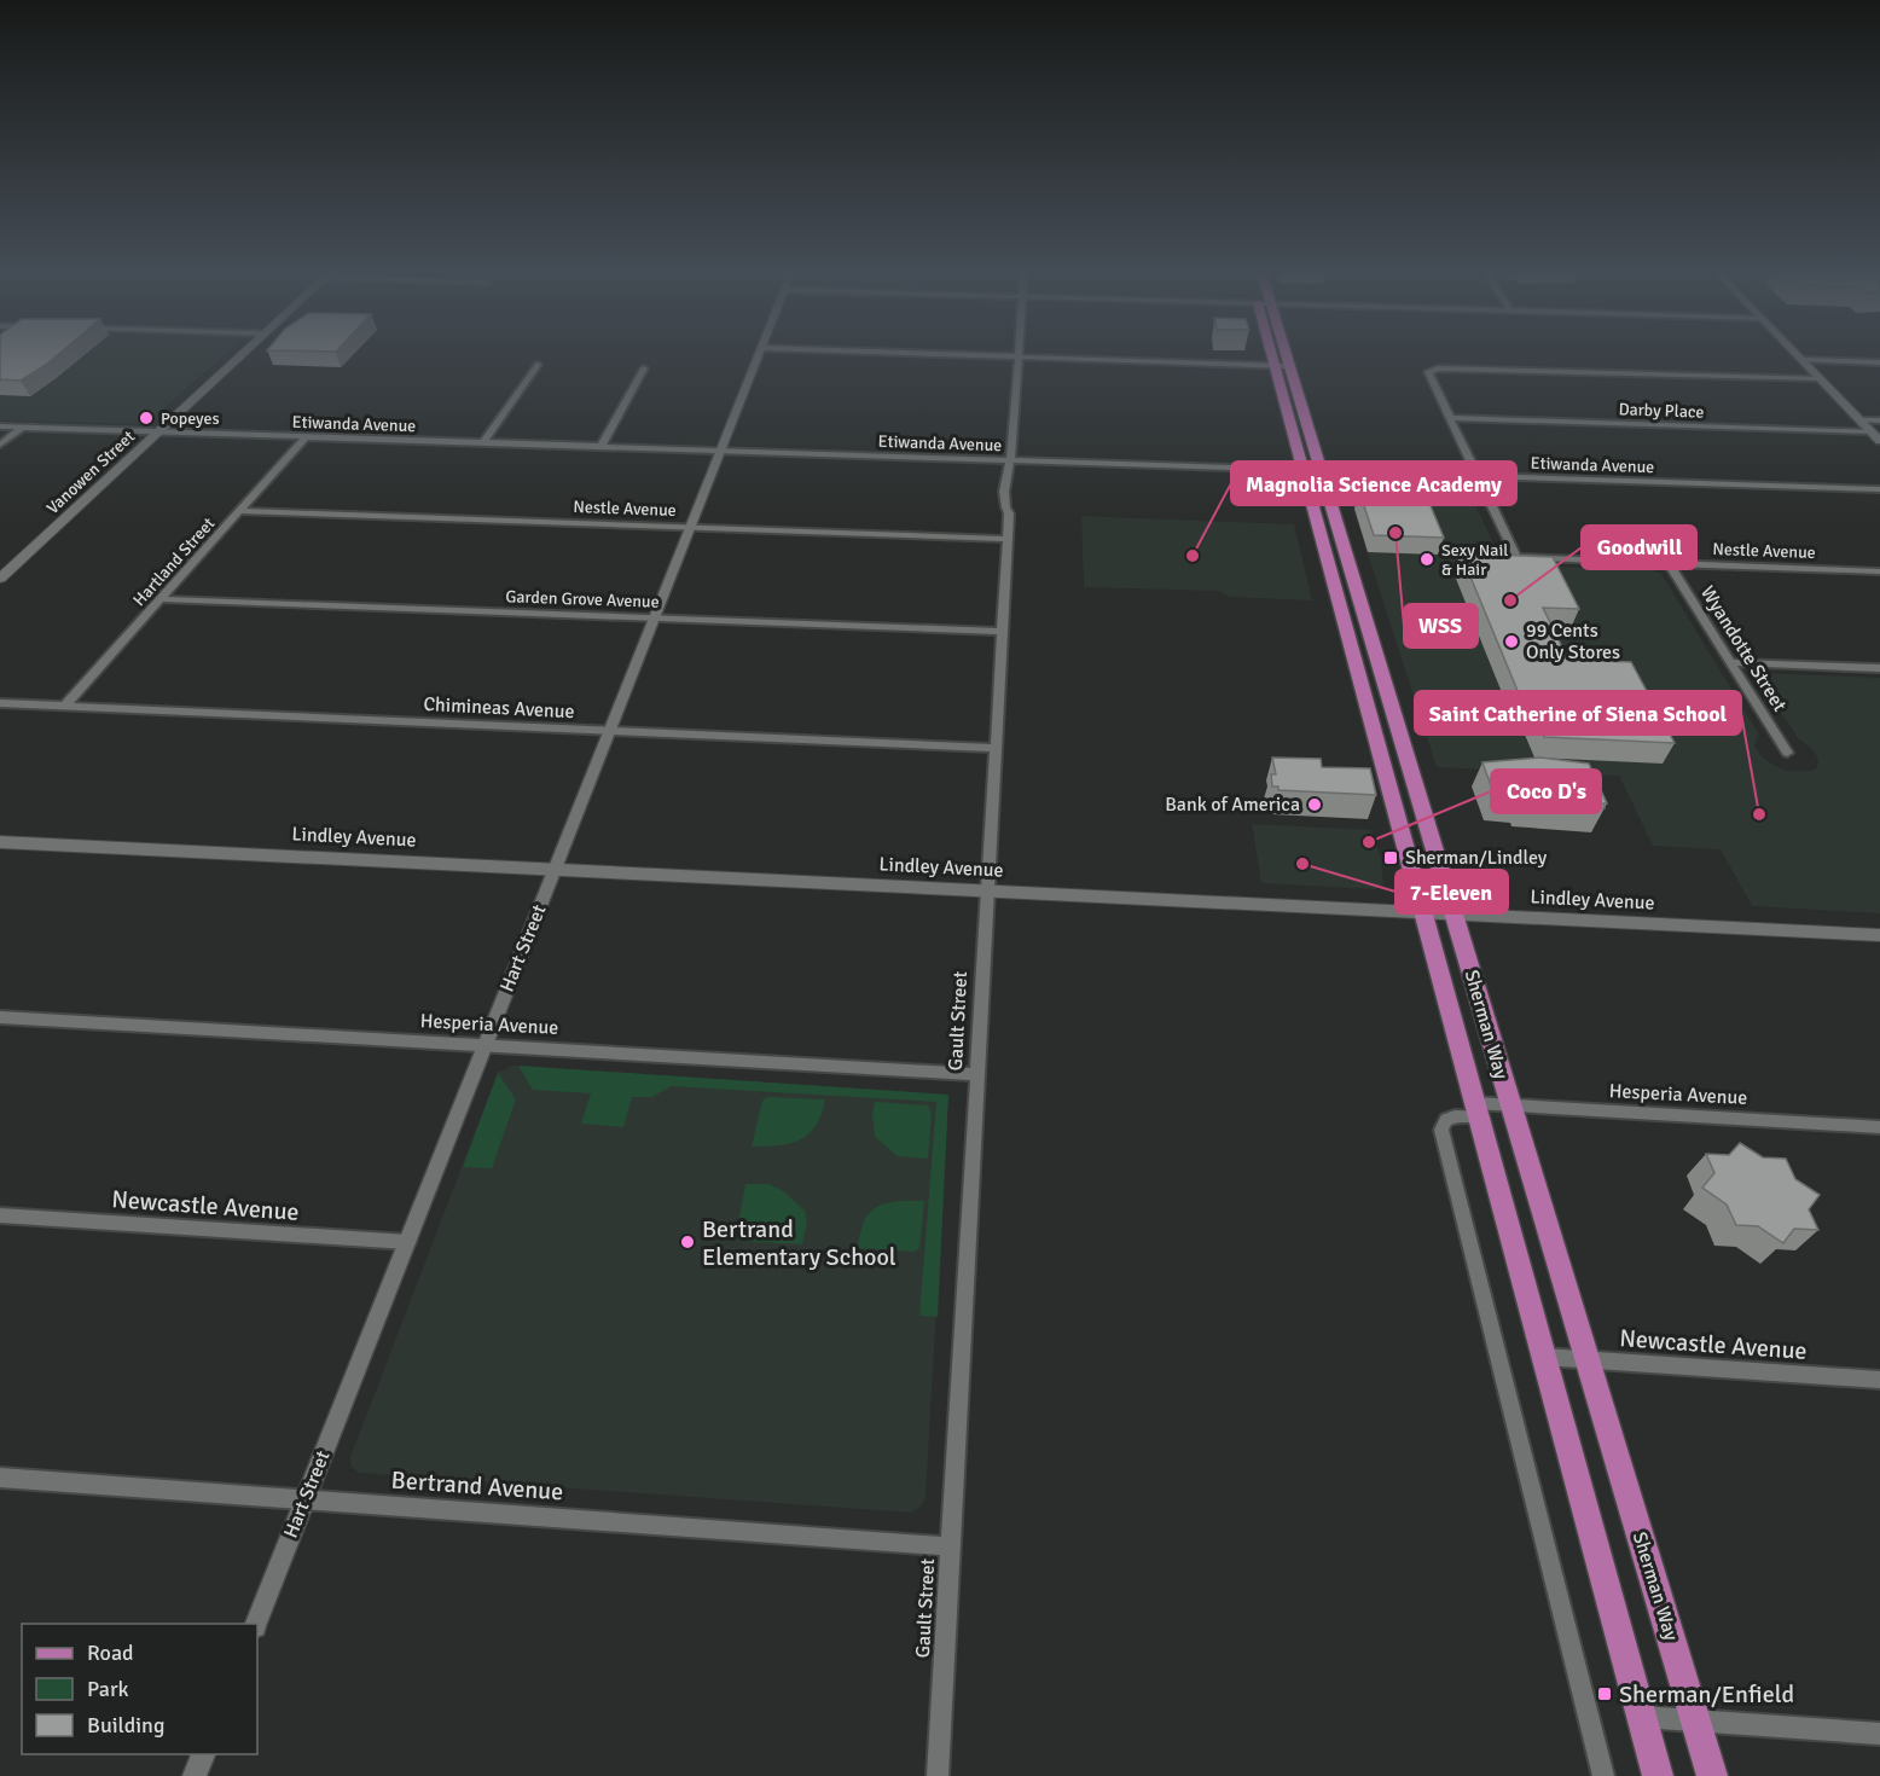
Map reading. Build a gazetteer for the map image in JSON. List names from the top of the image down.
{
  "streets": {
    "main road": ["Vanowen Street", "Lindley Avenue", "Sherman Way"],
    "street": [
      "Darby Place",
      "Etiwanda Avenue",
      "Nestle Avenue",
      "Hartland Street",
      "Garden Grove Avenue",
      "Wyandotte Street",
      "Chimineas Avenue",
      "Hart Street",
      "Gault Street",
      "Hesperia Avenue",
      "Newcastle Avenue",
      "Bertrand Avenue"
    ]
  },
  "crossings": [
    ["Etiwanda Avenue", "Vanowen Street"],
    ["Etiwanda Avenue", "Nestle Avenue"],
    ["Etiwanda Avenue", "Hartland Street"],
    ["Etiwanda Avenue", "Hart Street"],
    ["Etiwanda Avenue", "Gault Street"],
    ["Etiwanda Avenue", "Sherman Way"],
    ["Nestle Avenue", "Hartland Street"],
    ["Nestle Avenue", "Wyandotte Street"],
    ["Nestle Avenue", "Hart Street"],
    ["Nestle Avenue", "Gault Street"],
    ["Hartland Street", "Garden Grove Avenue"],
    ["Hartland Street", "Chimineas Avenue"],
    ["Garden Grove Avenue", "Hart Street"],
    ["Garden Grove Avenue", "Gault Street"],
    ["Chimineas Avenue", "Hart Street"],
    ["Chimineas Avenue", "Gault Street"],
    ["Lindley Avenue", "Hart Street"],
    ["Lindley Avenue", "Gault Street"],
    ["Lindley Avenue", "Sherman Way"],
    ["Hart Street", "Hesperia Avenue"],
    ["Hart Street", "Newcastle Avenue"],
    ["Hart Street", "Bertrand Avenue"],
    ["Gault Street", "Hesperia Avenue"],
    ["Gault Street", "Bertrand Avenue"],
    ["Hesperia Avenue", "Sherman Way"],
    ["Sherman Way", "Newcastle Avenue"]
  ],
  "places": {
    "other": [
      "Popeyes",
      "WSS",
      "Magnolia Science Academy",
      "Sexy Nail & Hair",
      "Goodwill",
      "99 Cents Only Stores",
      "Bank of America",
      "Saint Catherine of Siena School",
      "Coco D's",
      "7-Eleven",
      "Bertrand Elementary School"
    ],
    "transit": ["Sherman/Lindley", "Sherman/Enfield"]
  },
  "legend": ["Road", "Park", "Building"]
}
